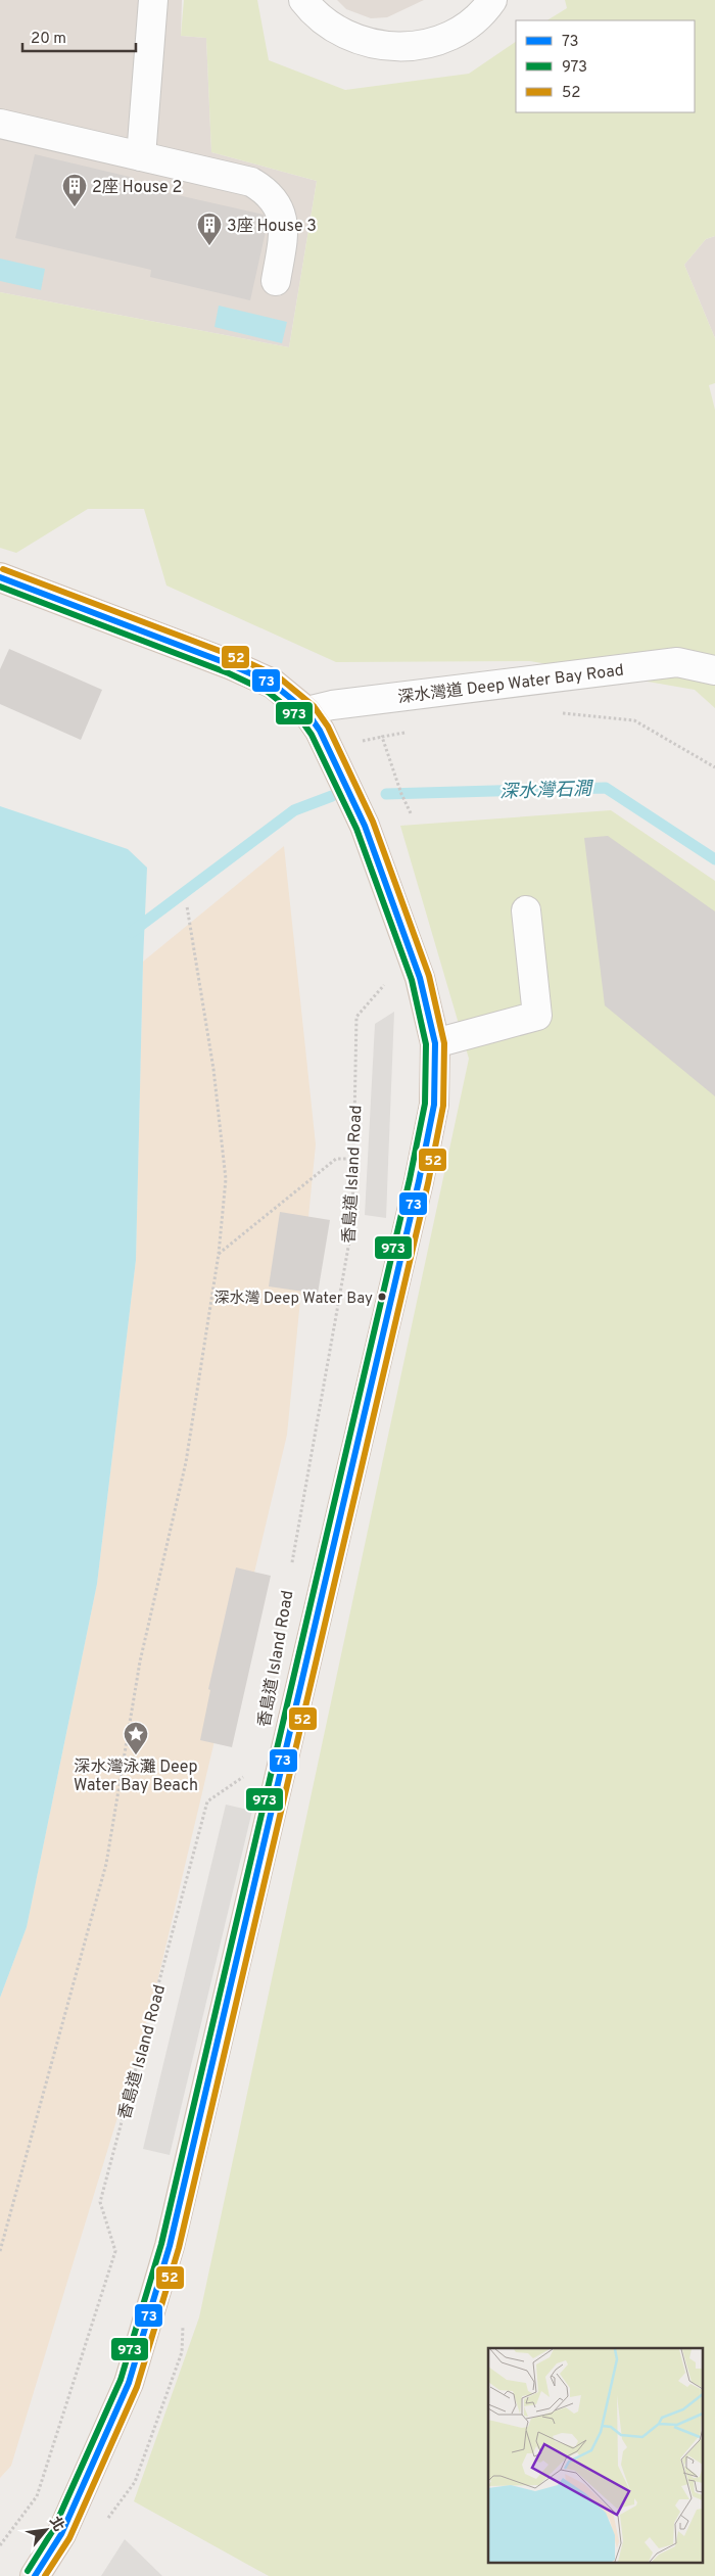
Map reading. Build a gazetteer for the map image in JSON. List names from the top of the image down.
{
  "streets": {
    "main road": ["香島道 Island Road"],
    "street": ["深水灣道 Deep Water Bay Road"]
  },
  "crossings": [
    ["深水灣道 Deep Water Bay Road", "香島道 Island Road"]
  ],
  "water": ["深水灣石澗"],
  "places": {
    "building": ["2座 House 2", "3座 House 3"],
    "other": ["深水灣 Deep Water Bay"],
    "place": ["深水灣泳灘 Deep Water Bay Beach"]
  },
  "lines": ["transit line 52", "transit line 73", "transit line 973"],
  "legend": ["73", "973", "52"],
  "scale_bar": "20 m",
  "north": "top right"
}
